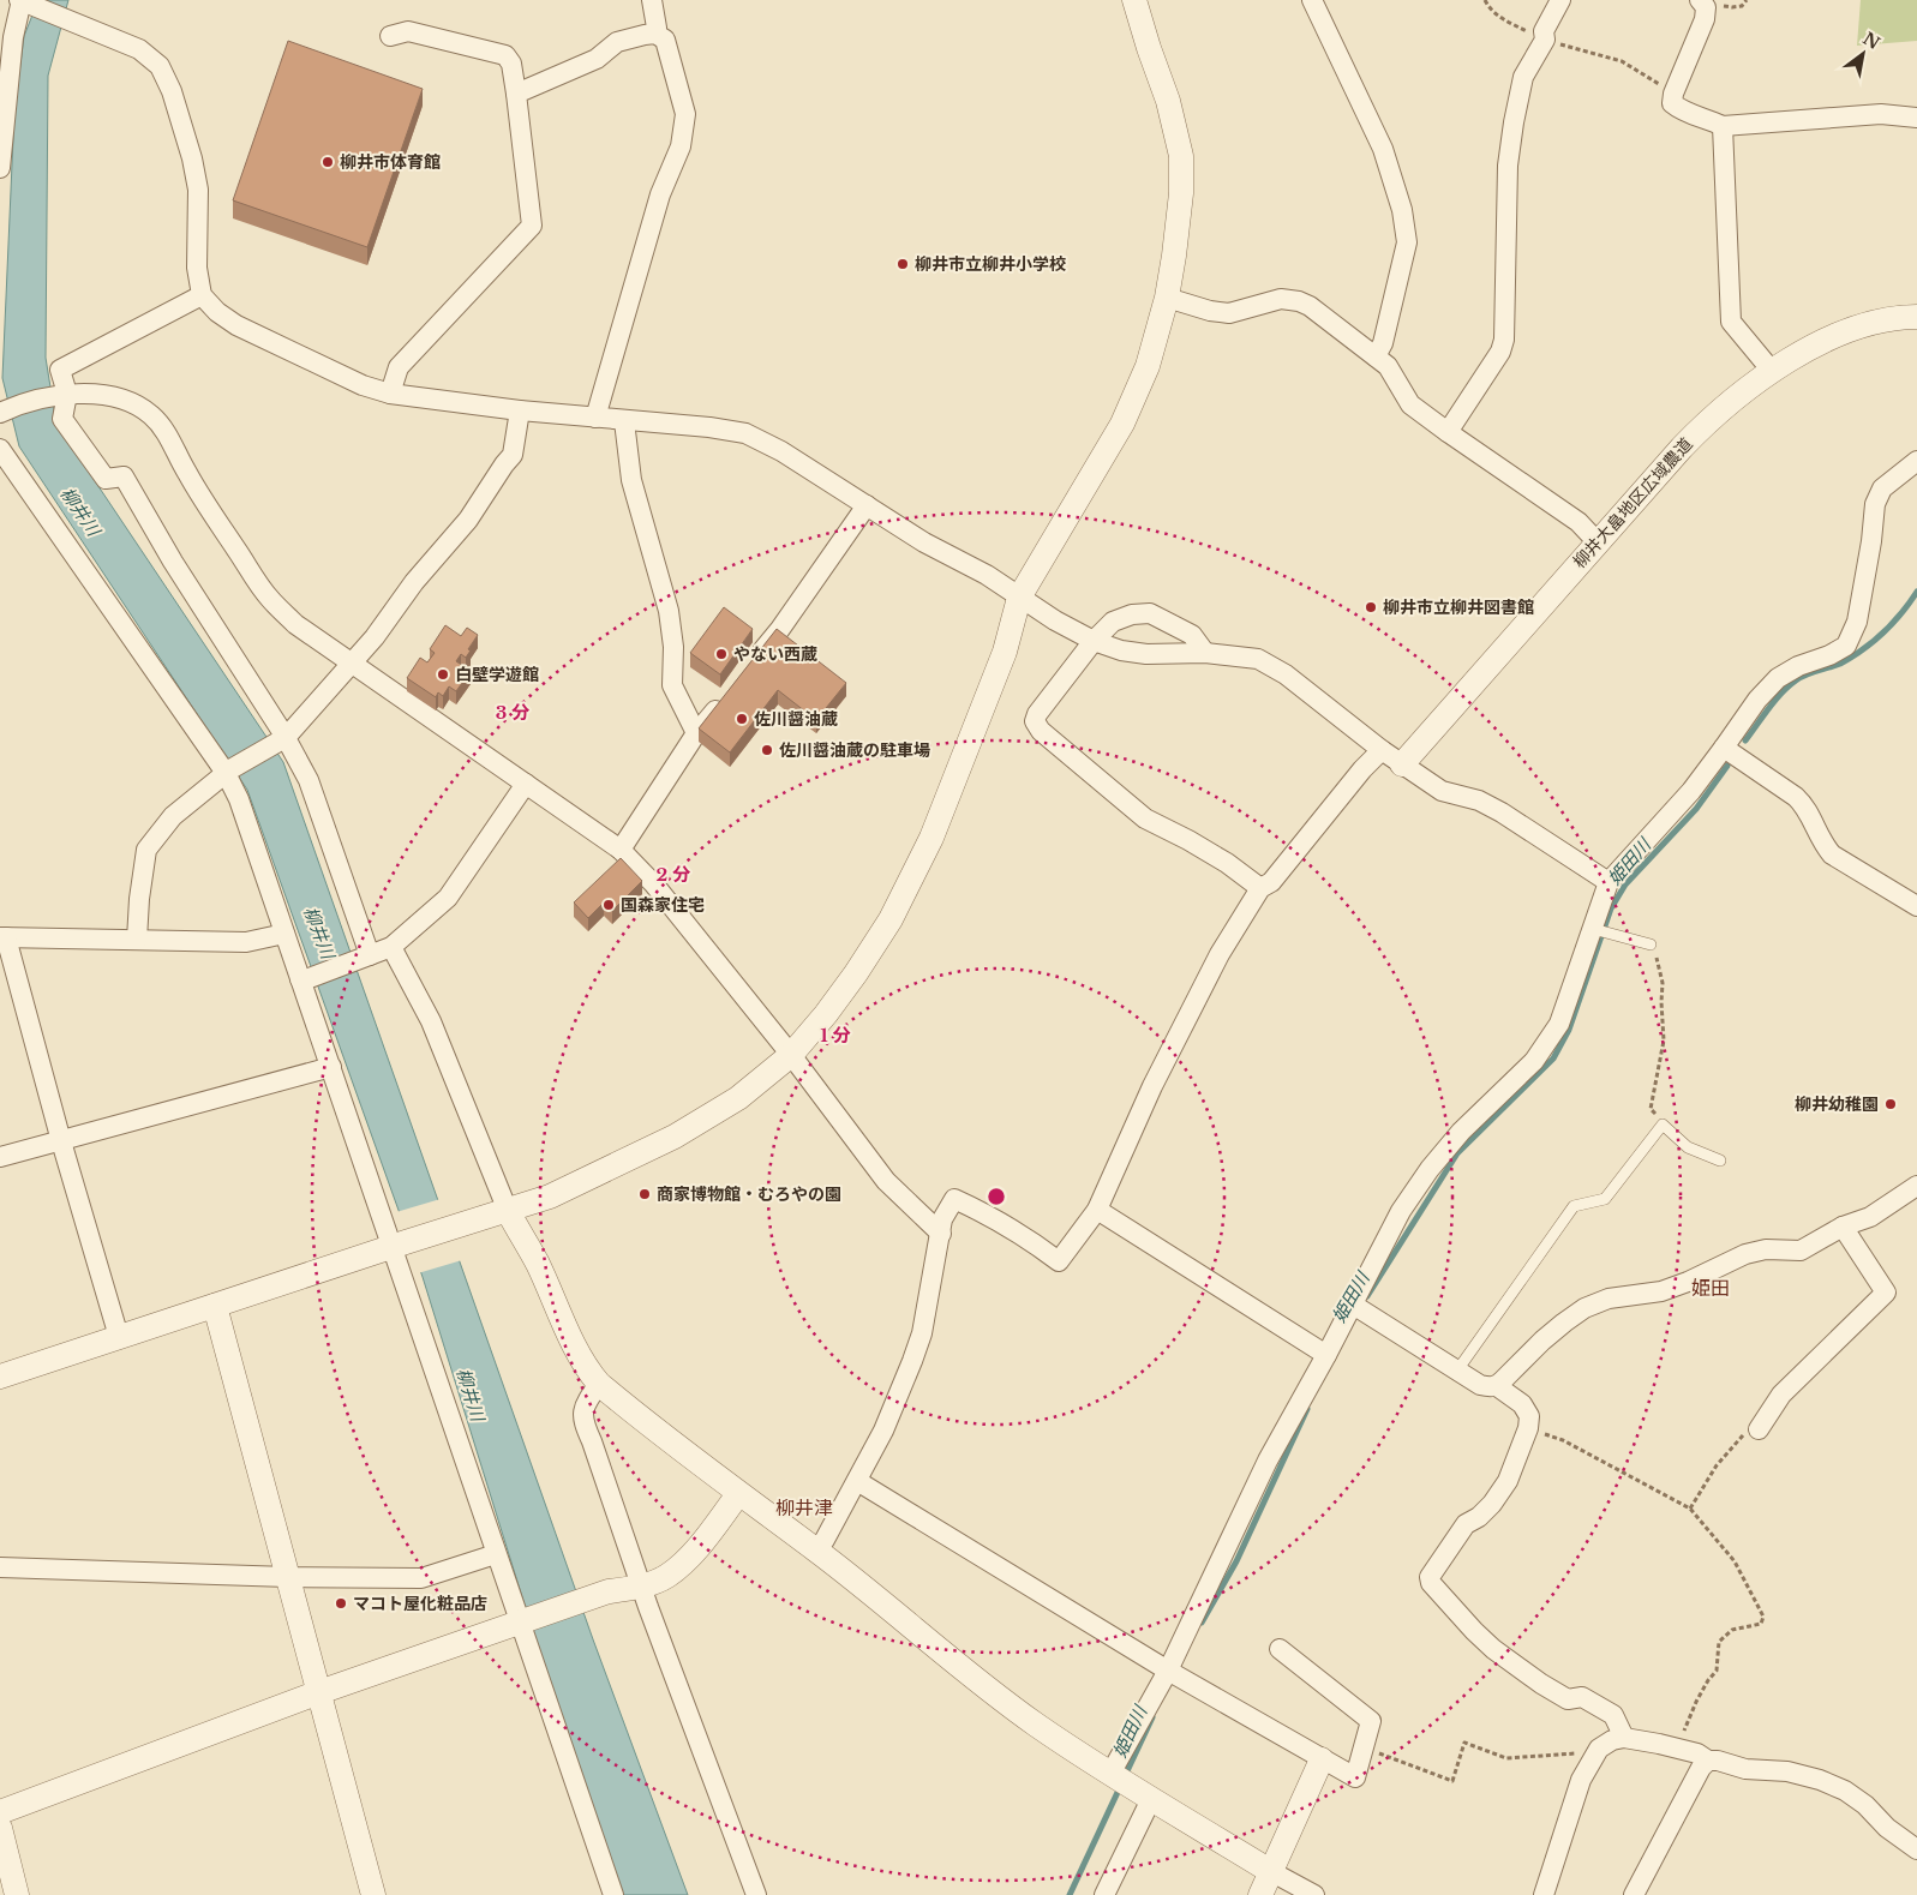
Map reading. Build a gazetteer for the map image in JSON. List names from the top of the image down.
{
  "streets": {
    "street": ["柳井大畠地区広域農道"]
  },
  "districts": ["姫田", "柳井津"],
  "water": ["柳井川", "姫田川"],
  "places": [
    "柳井市体育館",
    "柳井市立柳井小学校",
    "柳井市立柳井図書館",
    "やない西蔵",
    "白壁学遊館",
    "佐川醤油蔵",
    "佐川醤油蔵の駐車場",
    "国森家住宅",
    "柳井幼稚園",
    "商家博物館・むろやの園",
    "マコト屋化粧品店"
  ],
  "north": "top right",
  "rings": ["3 分", "2 分", "1 分"]
}
